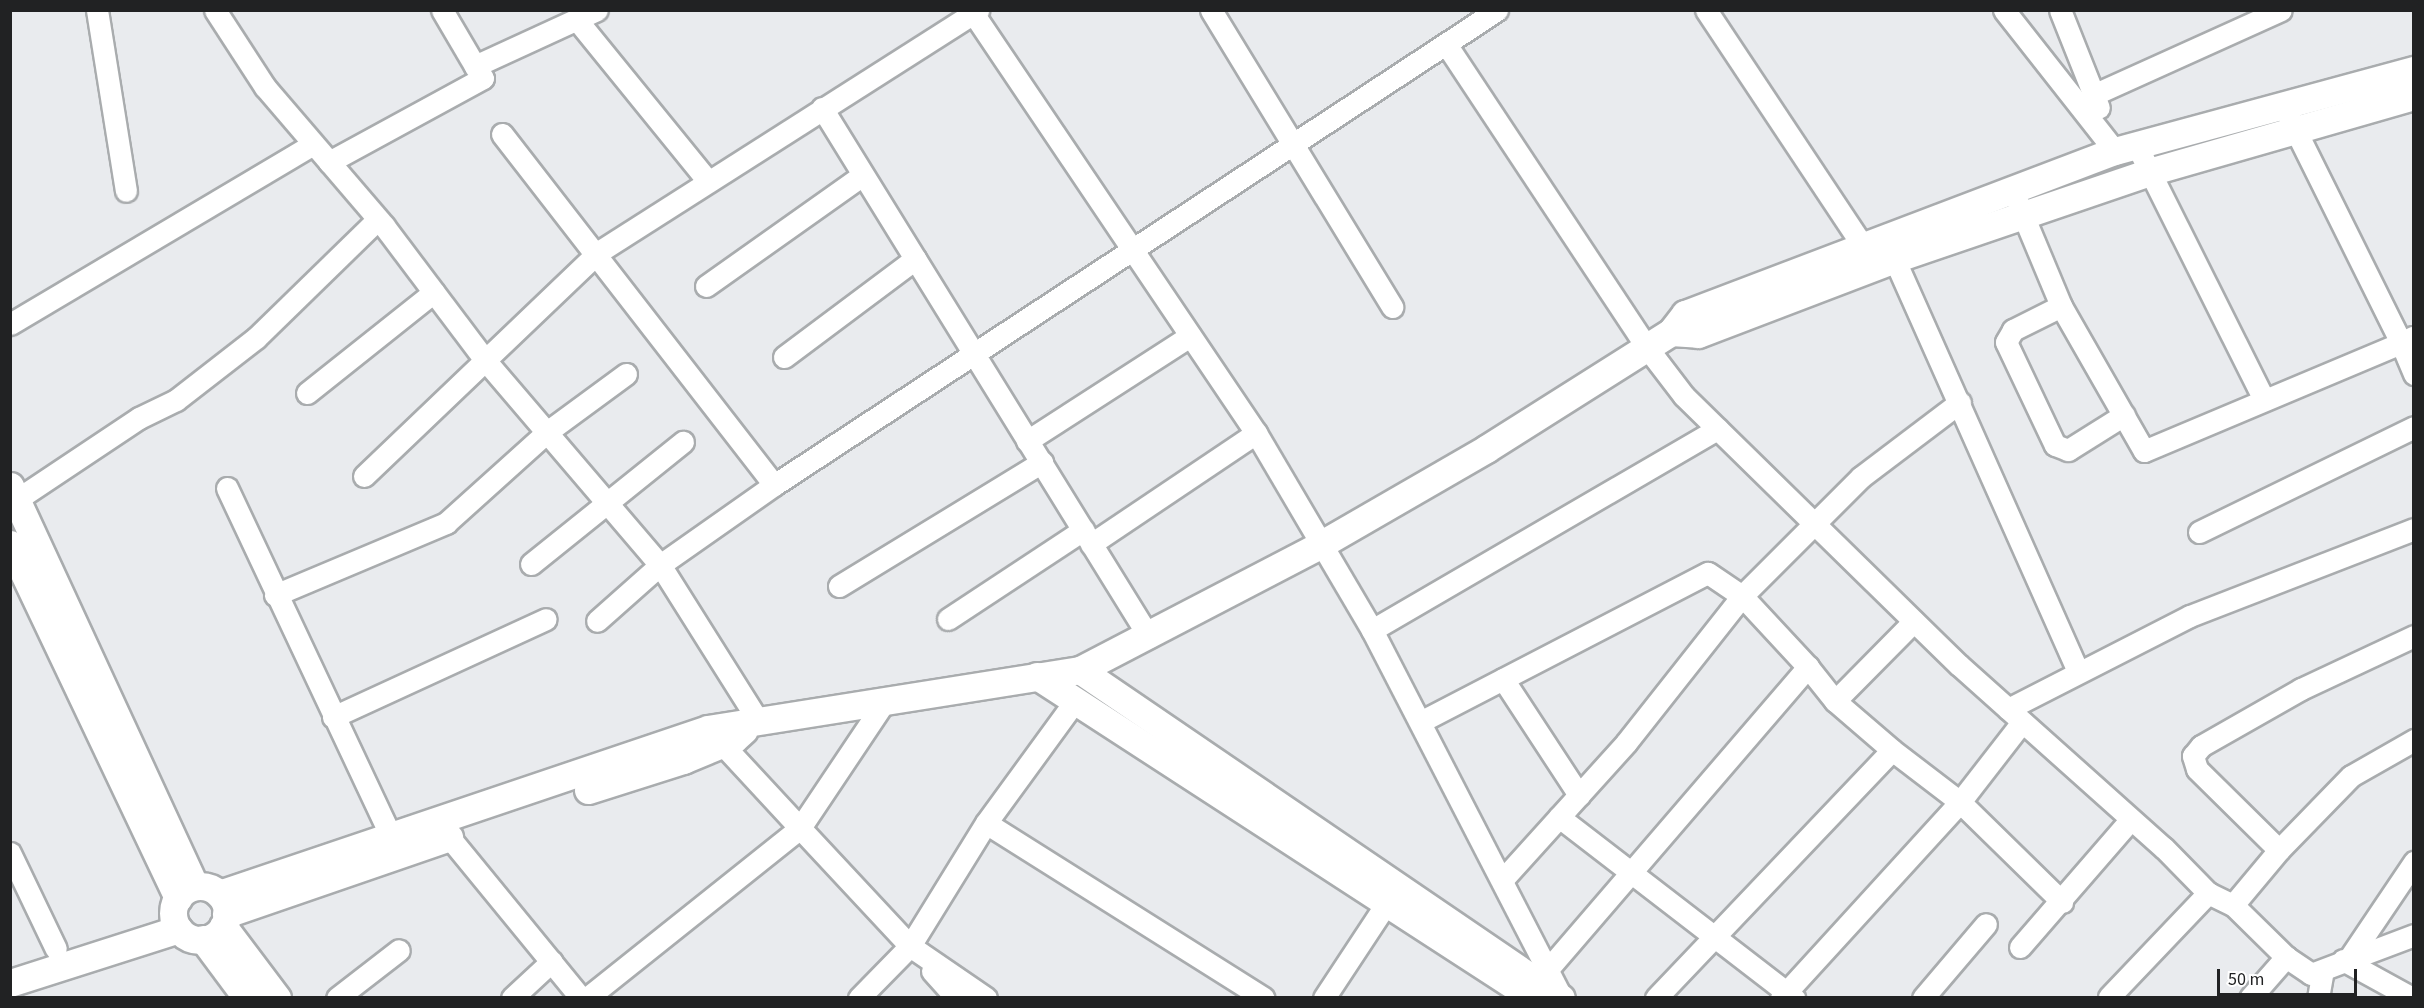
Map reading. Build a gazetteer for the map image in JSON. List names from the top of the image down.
{
  "scale_bar": "50 m"
}
